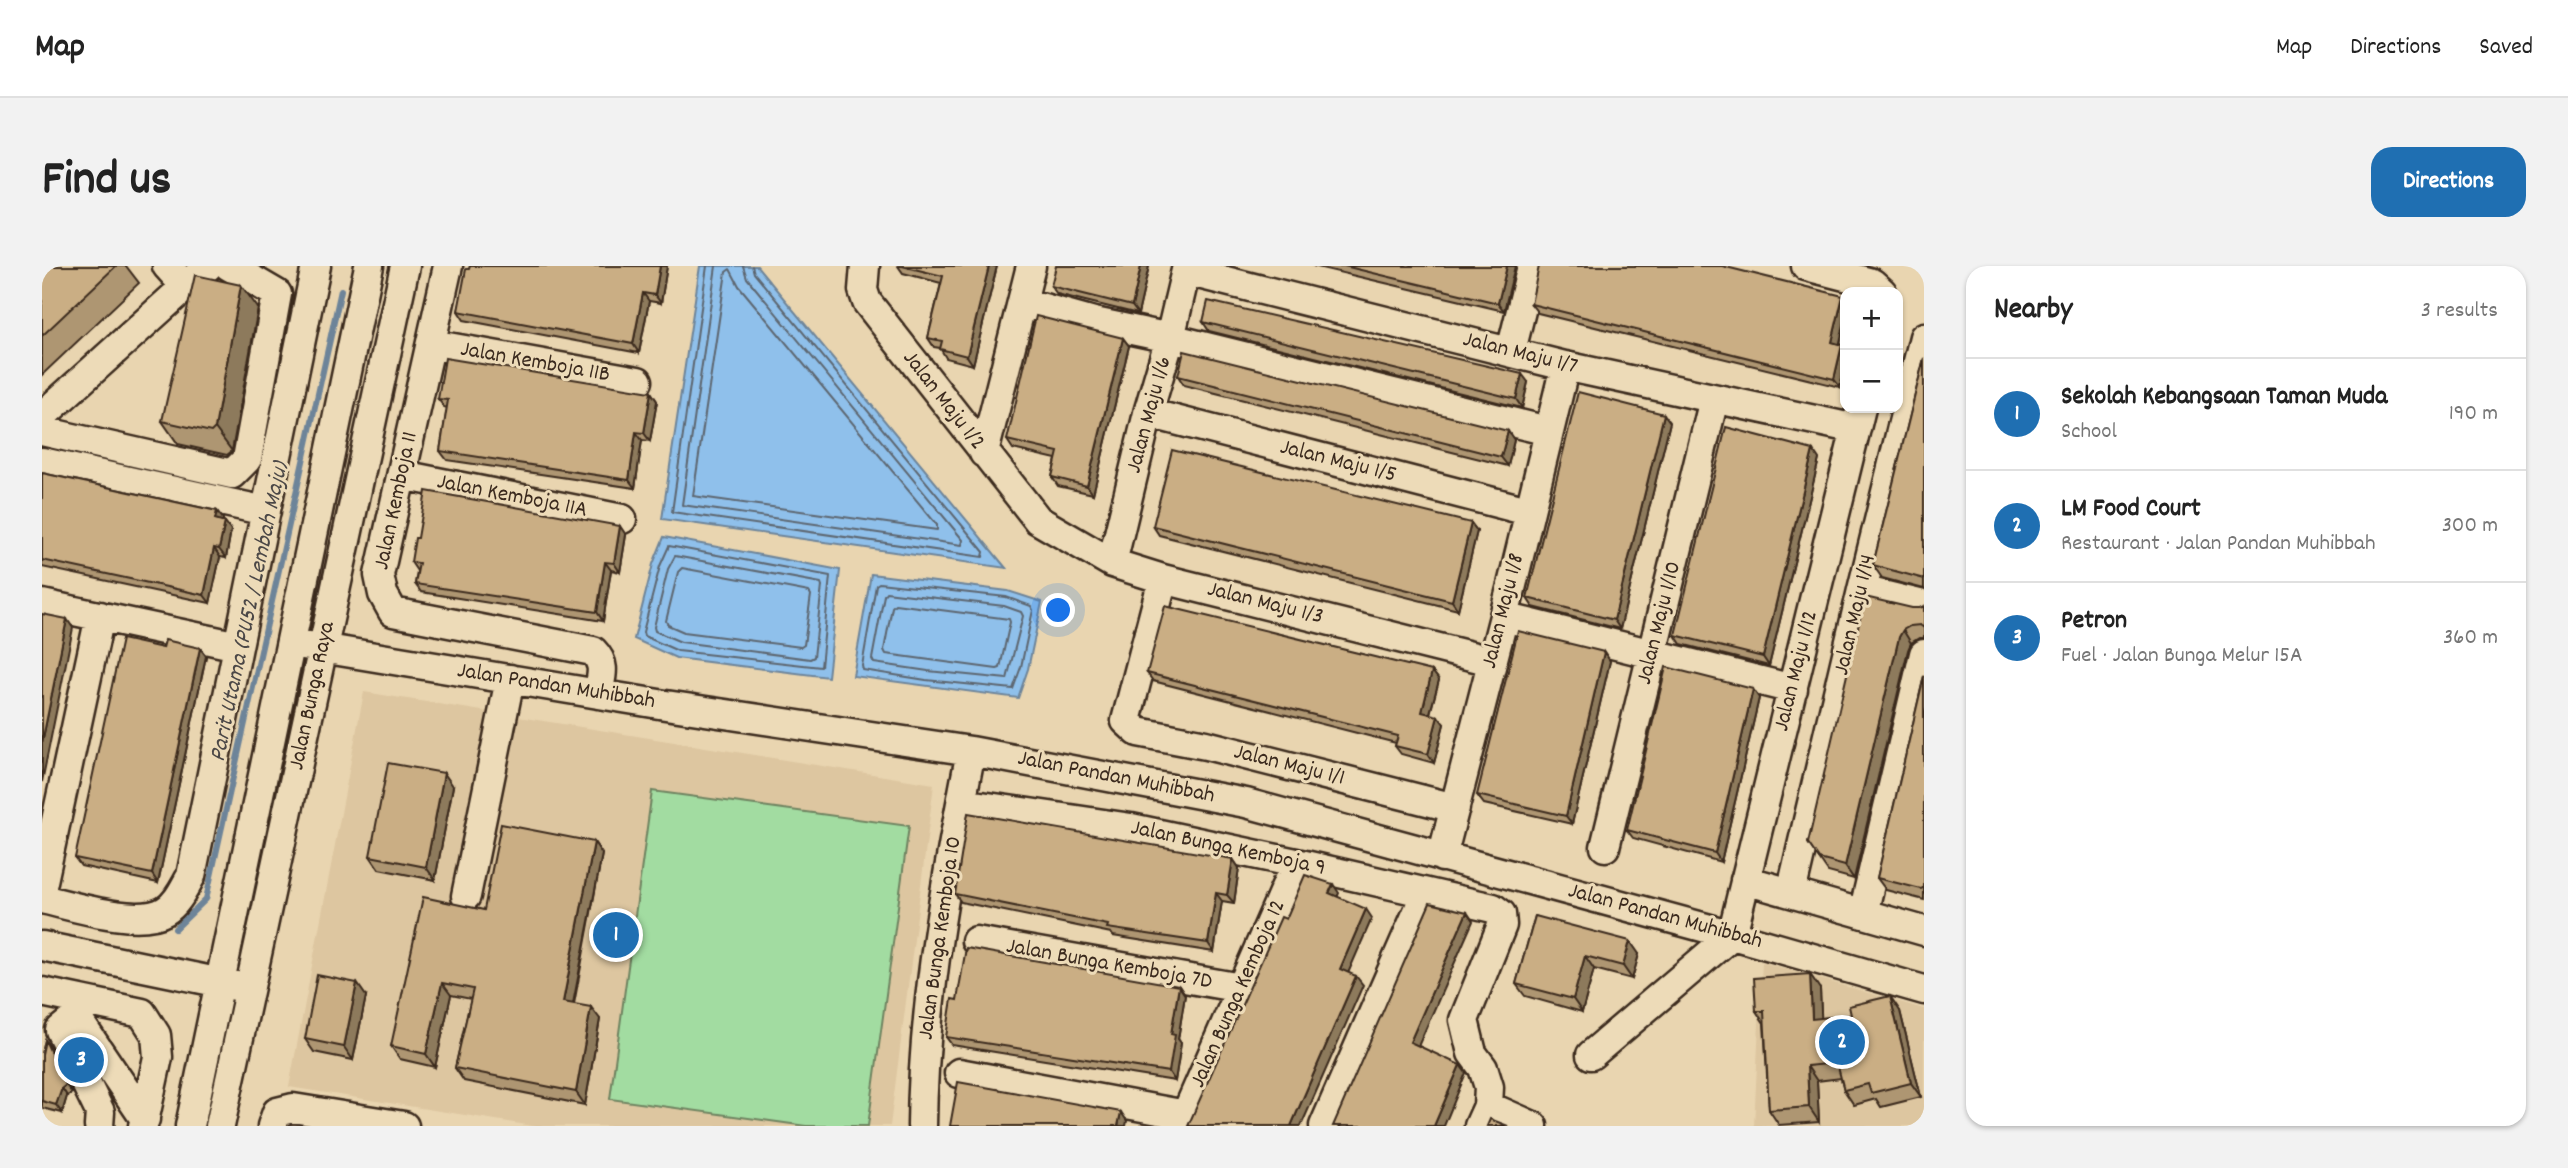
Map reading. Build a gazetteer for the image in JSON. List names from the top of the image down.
{
  "streets": {
    "street": [
      "Jalan Maju 1/7",
      "Jalan Kemboja 11B",
      "Jalan Maju 1/2",
      "Jalan Maju 1/6",
      "Jalan Maju 1/5",
      "Jalan Kemboja 11A",
      "Jalan Kemboja 11",
      "Jalan Maju 1/3",
      "Jalan Maju 1/8",
      "Jalan Maju 1/14",
      "Jalan Maju 1/10",
      "Jalan Maju 1/12",
      "Jalan Pandan Muhibbah",
      "Jalan Bunga Raya",
      "Jalan Maju 1/1",
      "Jalan Bunga Kemboja 9",
      "Jalan Bunga Kemboja 10",
      "Jalan Bunga Kemboja 7D",
      "Jalan Bunga Kemboja 12"
    ]
  },
  "crossings": [
    ["Jalan Maju 1/7", "Jalan Maju 1/6"],
    ["Jalan Maju 1/7", "Jalan Maju 1/8"],
    ["Jalan Maju 1/7", "Jalan Maju 1/10"],
    ["Jalan Maju 1/7", "Jalan Maju 1/12"],
    ["Jalan Kemboja 11B", "Jalan Kemboja 11"],
    ["Jalan Maju 1/2", "Jalan Maju 1/3"],
    ["Jalan Maju 1/6", "Jalan Maju 1/5"],
    ["Jalan Maju 1/6", "Jalan Maju 1/3"],
    ["Jalan Maju 1/5", "Jalan Maju 1/8"],
    ["Jalan Kemboja 11A", "Jalan Kemboja 11"],
    ["Jalan Kemboja 11", "Jalan Pandan Muhibbah"],
    ["Jalan Maju 1/3", "Jalan Maju 1/8"],
    ["Jalan Maju 1/3", "Jalan Maju 1/1"],
    ["Jalan Maju 1/8", "Jalan Pandan Muhibbah"],
    ["Jalan Maju 1/8", "Jalan Maju 1/1"],
    ["Jalan Maju 1/12", "Jalan Pandan Muhibbah"],
    ["Jalan Pandan Muhibbah", "Jalan Bunga Raya"],
    ["Jalan Pandan Muhibbah", "Jalan Bunga Kemboja 10"],
    ["Jalan Bunga Kemboja 9", "Jalan Bunga Kemboja 10"],
    ["Jalan Bunga Kemboja 9", "Jalan Bunga Kemboja 12"],
    ["Jalan Bunga Kemboja 7D", "Jalan Bunga Kemboja 12"]
  ],
  "water": ["Parit Utama (PU52 / Lembah Maju)"],
  "page": {
    "header": "Map",
    "nav": ["Map", "Directions", "Saved"],
    "title": "Find us",
    "buttons": "Directions",
    "heading": ["Nearby", "3 results"],
    "map_buttons": ["+", "−"],
    "list": [
      {
        "mark": "1",
        "name": "Sekolah Kebangsaan Taman Muda",
        "note": "School",
        "value": "190 m"
      },
      {
        "mark": "2",
        "name": "LM Food Court",
        "note": "Restaurant · Jalan Pandan Muhibbah",
        "value": "300 m"
      },
      {
        "mark": "3",
        "name": "Petron",
        "note": "Fuel · Jalan Bunga Melur 15A",
        "value": "360 m"
      }
    ],
    "pins": ["1", "2", "3"]
  }
}
